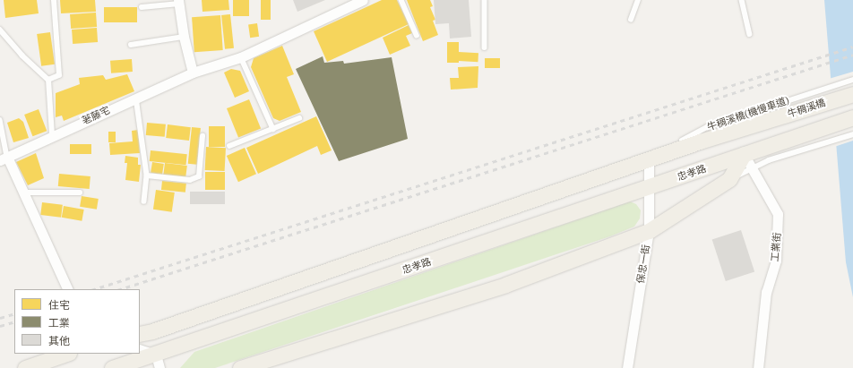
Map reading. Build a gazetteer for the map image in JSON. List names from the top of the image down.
{
  "streets": {
    "main road": ["牛稠溪橋", "忠孝路"],
    "street": ["荖藤宅", "工業街", "保忠一街"],
    "lane": ["牛稠溪橋(機慢車道)"]
  },
  "crossings": [
    ["牛稠溪橋", "牛稠溪橋(機慢車道)"],
    ["忠孝路", "工業街"],
    ["忠孝路", "保忠一街"]
  ],
  "legend": ["住宅", "工業", "其他"]
}
